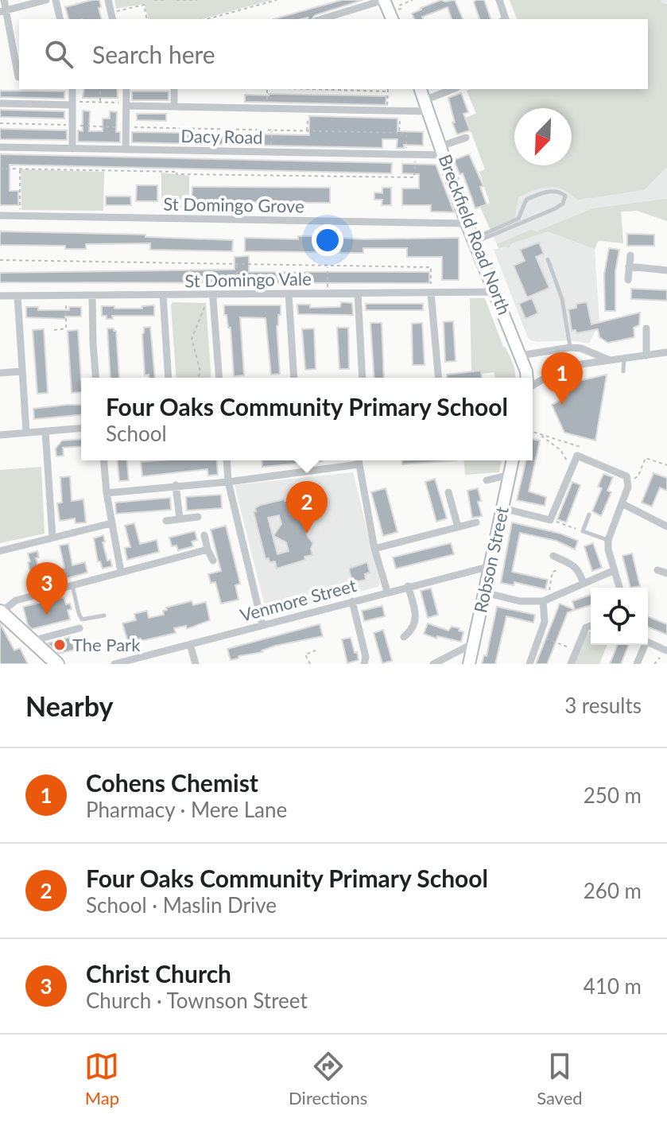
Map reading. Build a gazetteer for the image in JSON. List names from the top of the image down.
{
  "streets": {
    "street": [
      "Dacy Road",
      "St Domingo Grove",
      "Breckfield Road North",
      "St Domingo Vale",
      "Robson Street",
      "Venmore Street"
    ]
  },
  "crossings": [
    ["Dacy Road", "Breckfield Road North"],
    ["St Domingo Grove", "Breckfield Road North"],
    ["Breckfield Road North", "St Domingo Vale"],
    ["Robson Street", "Venmore Street"]
  ],
  "places": ["The Park"],
  "north": "bottom left",
  "page": {
    "search": "Search here",
    "pins": ["1", "2", "3"],
    "popup": ["Four Oaks Community Primary School", "School"],
    "heading": ["Nearby", "3 results"],
    "list": [
      {
        "mark": "1",
        "name": "Cohens Chemist",
        "note": "Pharmacy · Mere Lane",
        "value": "250 m"
      },
      {
        "mark": "2",
        "name": "Four Oaks Community Primary School",
        "note": "School · Maslin Drive",
        "value": "260 m"
      },
      {
        "mark": "3",
        "name": "Christ Church",
        "note": "Church · Townson Street",
        "value": "410 m"
      }
    ],
    "nav": ["Map", "Directions", "Saved"]
  }
}
